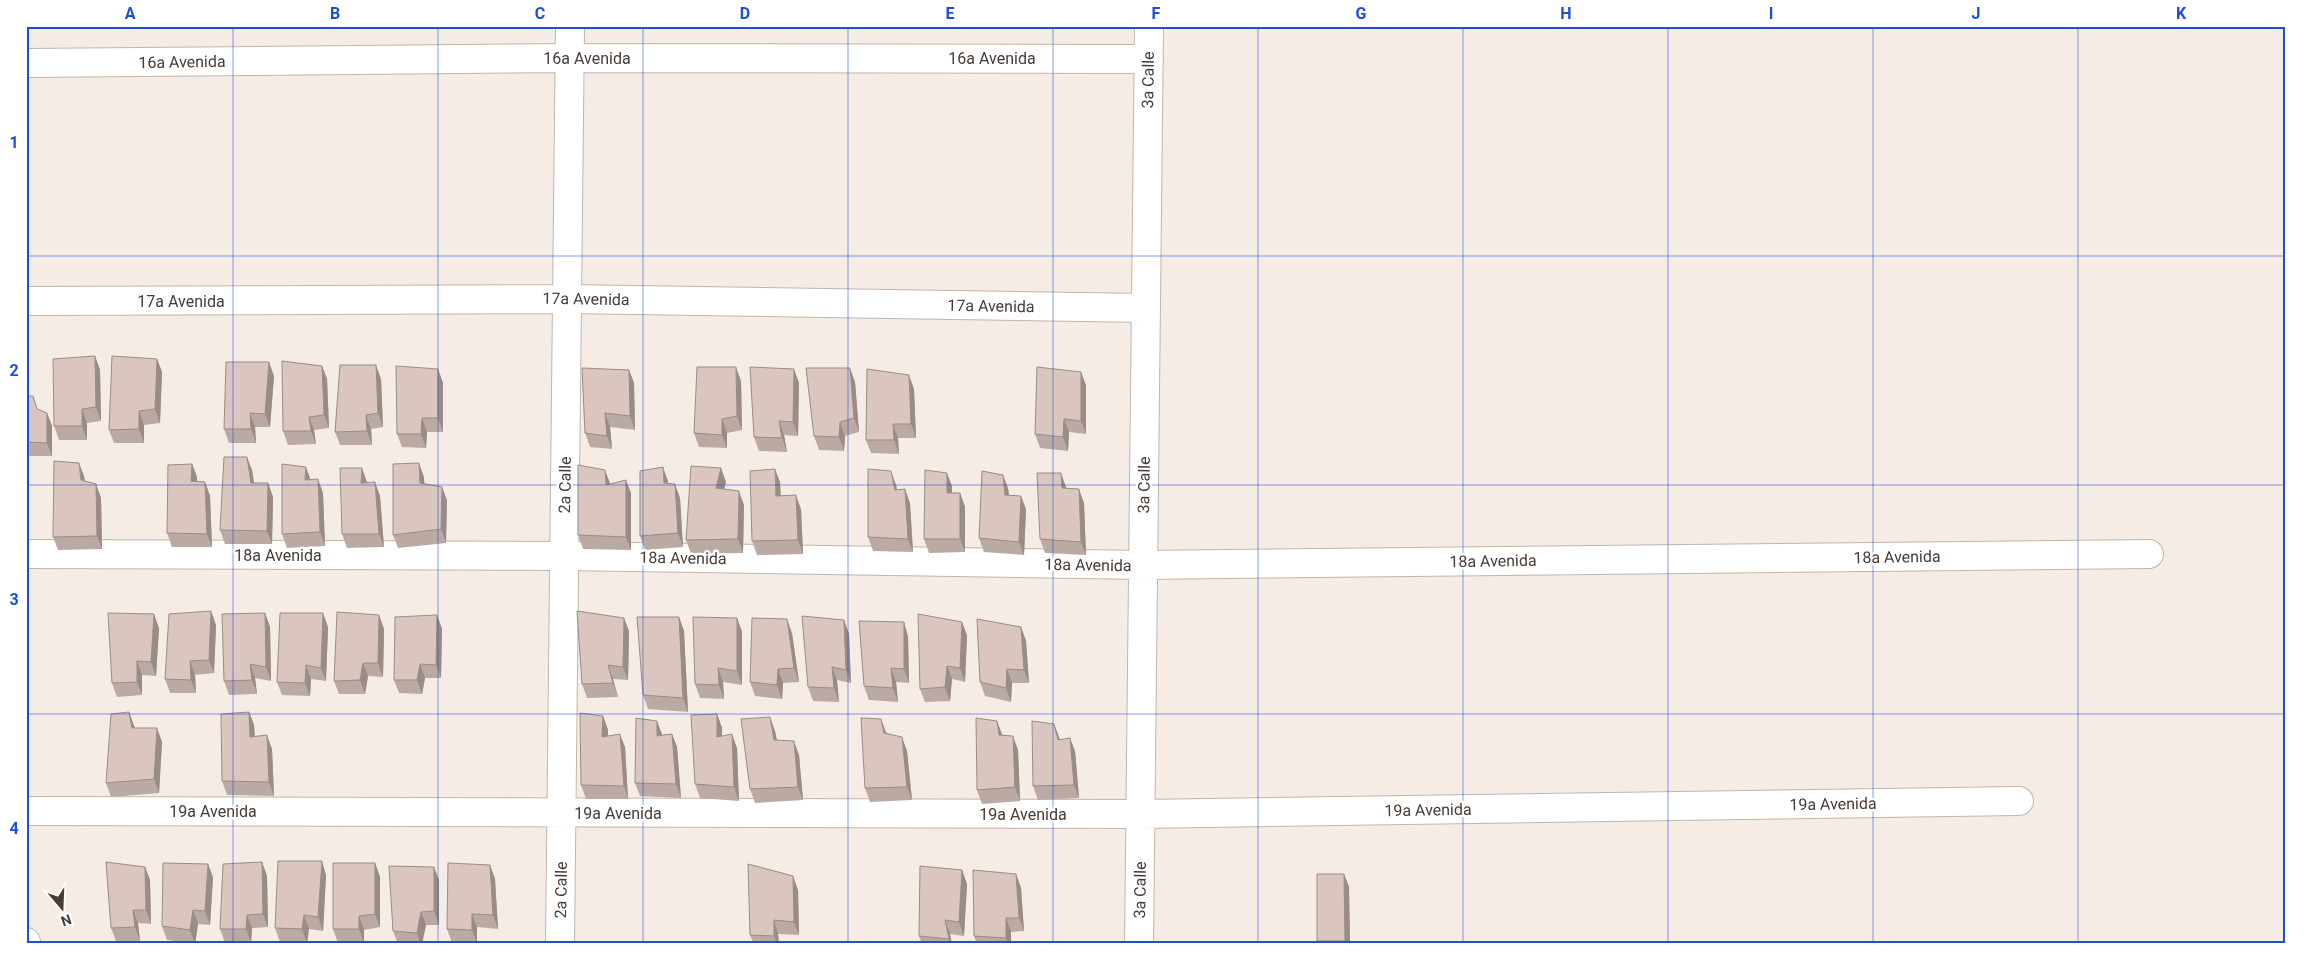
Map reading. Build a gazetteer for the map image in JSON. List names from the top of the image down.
{
  "streets": {
    "street": [
      "16a Avenida",
      "3a Calle",
      "17a Avenida",
      "2a Calle",
      "18a Avenida",
      "19a Avenida"
    ]
  },
  "crossings": [
    ["16a Avenida", "3a Calle"],
    ["16a Avenida", "2a Calle"],
    ["3a Calle", "17a Avenida"],
    ["3a Calle", "18a Avenida"],
    ["3a Calle", "19a Avenida"],
    ["17a Avenida", "2a Calle"],
    ["2a Calle", "18a Avenida"],
    ["2a Calle", "19a Avenida"]
  ],
  "north": "bottom",
  "grid": {
    "columns": [
      "A",
      "B",
      "C",
      "D",
      "E",
      "F",
      "G",
      "H",
      "I",
      "J",
      "K"
    ],
    "rows": [
      "1",
      "2",
      "3",
      "4"
    ]
  }
}
